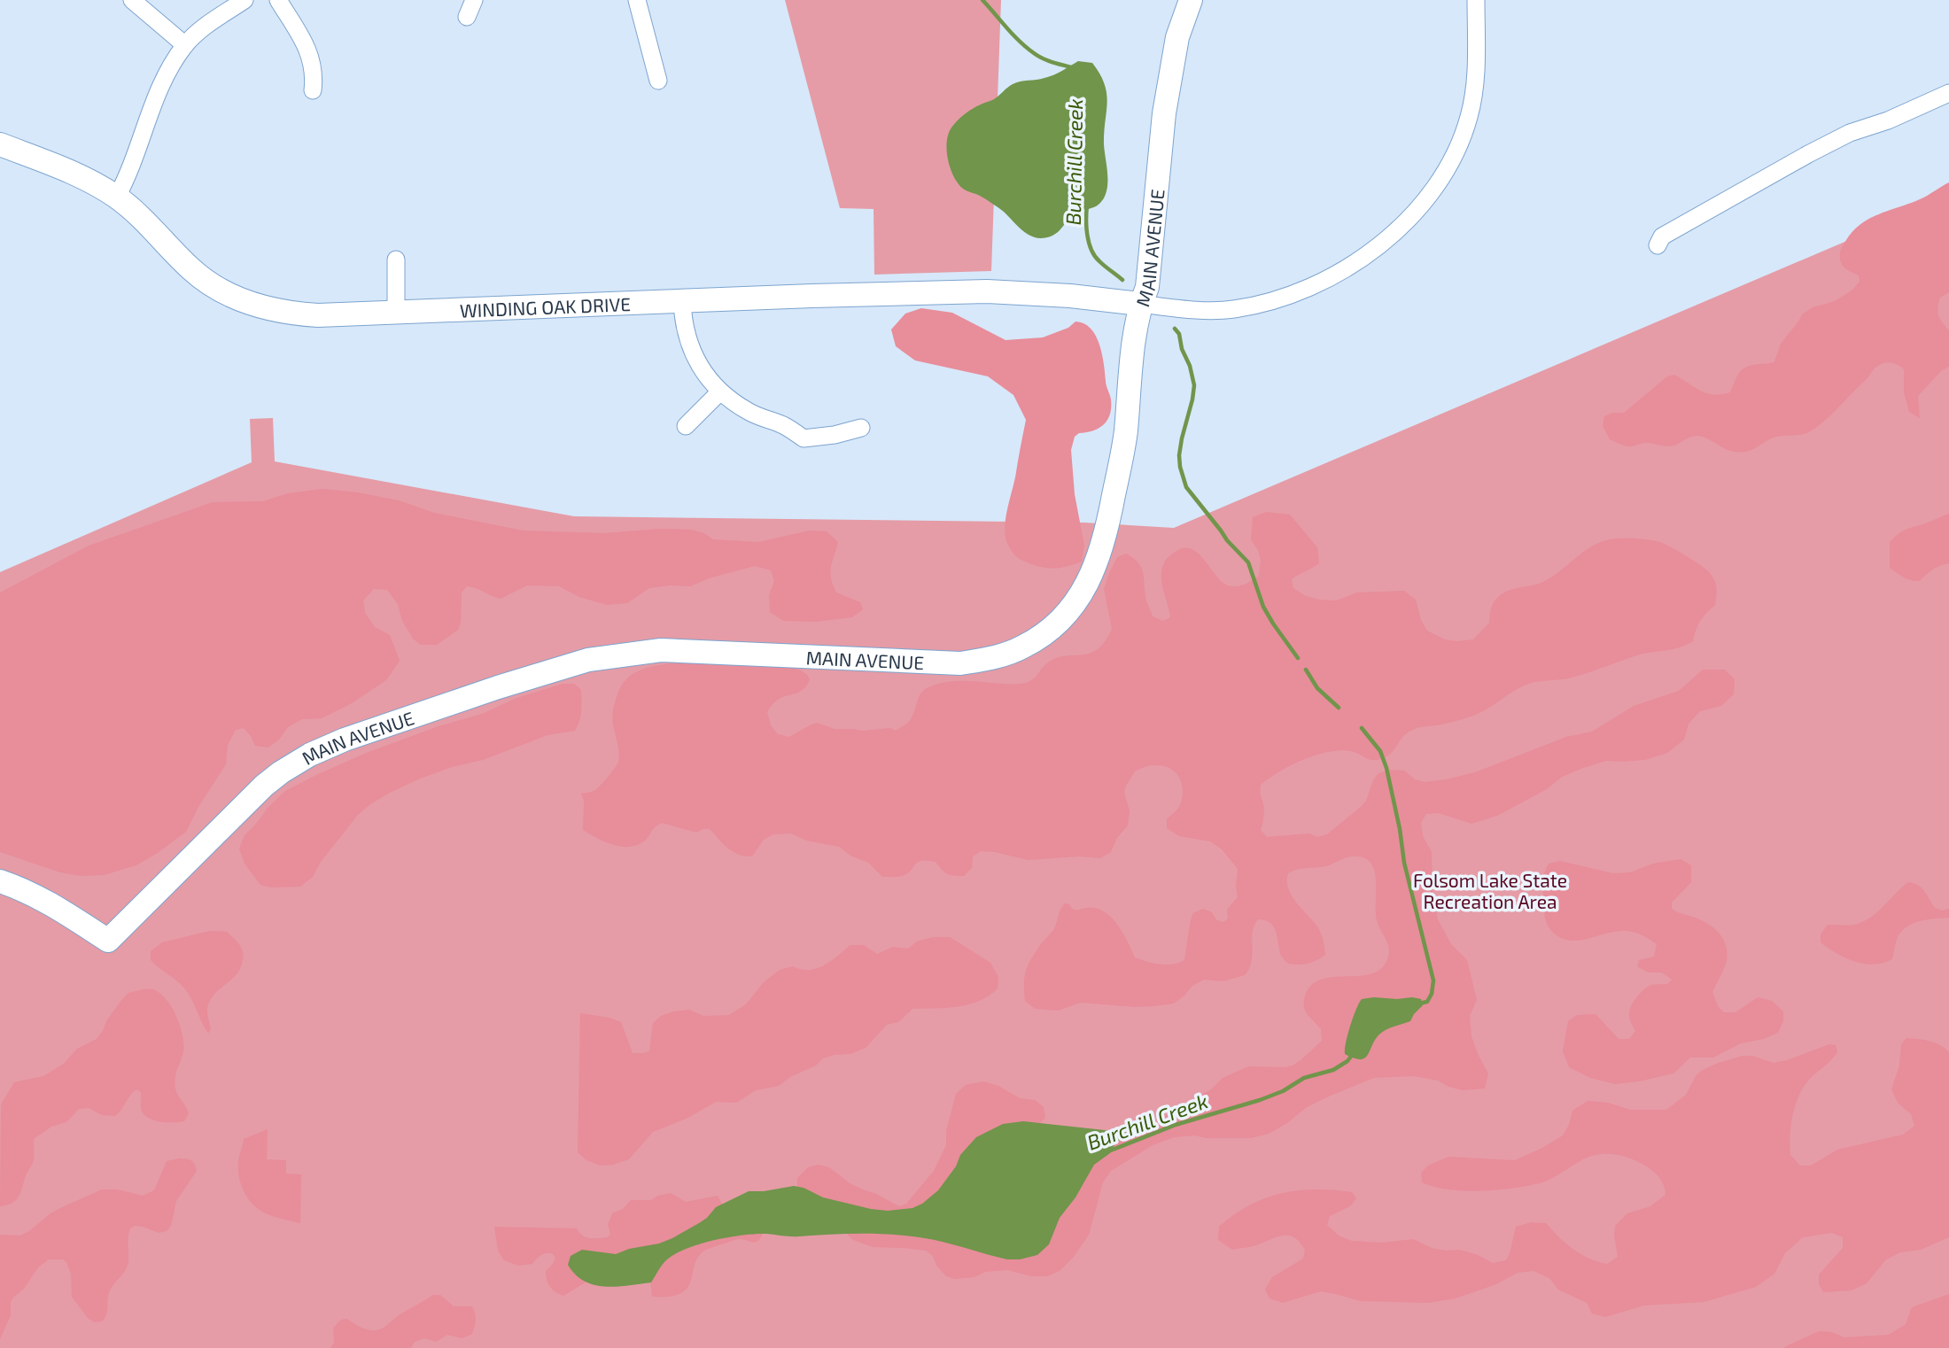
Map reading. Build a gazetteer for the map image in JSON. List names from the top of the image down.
{
  "streets": {
    "street": ["MAIN AVENUE", "WINDING OAK DRIVE"]
  },
  "crossings": [
    ["MAIN AVENUE", "WINDING OAK DRIVE"]
  ],
  "water": ["Burchill Creek"],
  "parks": ["Folsom Lake State Recreation Area"]
}
